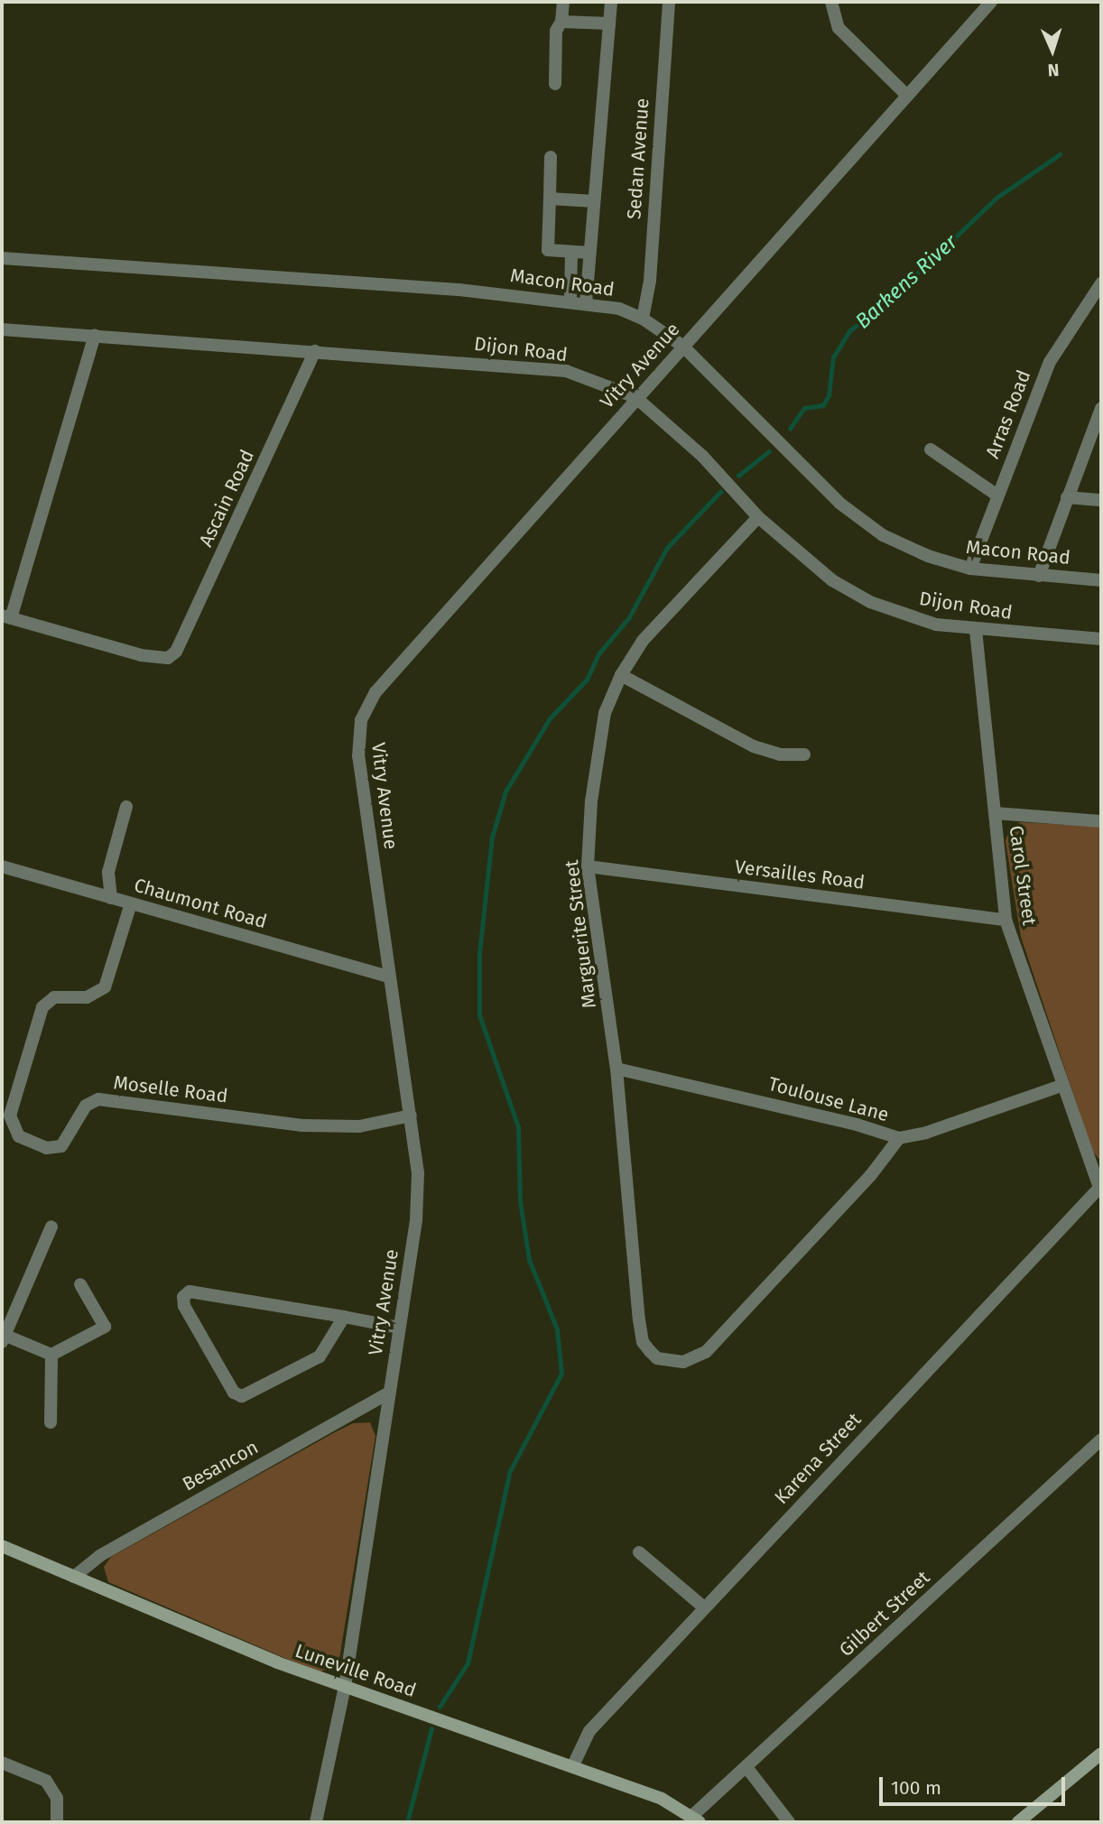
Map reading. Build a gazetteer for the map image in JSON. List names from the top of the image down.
{
  "streets": {
    "street": [
      "Sedan Avenue",
      "Macon Road",
      "Dijon Road",
      "Vitry Avenue",
      "Arras Road",
      "Ascain Road",
      "Versailles Road",
      "Carol Street",
      "Chaumont Road",
      "Marguerite Street",
      "Moselle Road",
      "Toulouse Lane",
      "Karena Street",
      "Besancon",
      "Gilbert Street",
      "Luneville Road"
    ]
  },
  "crossings": [
    ["Sedan Avenue", "Macon Road"],
    ["Macon Road", "Vitry Avenue"],
    ["Macon Road", "Arras Road"],
    ["Dijon Road", "Vitry Avenue"],
    ["Dijon Road", "Ascain Road"],
    ["Dijon Road", "Carol Street"],
    ["Dijon Road", "Marguerite Street"],
    ["Vitry Avenue", "Chaumont Road"],
    ["Vitry Avenue", "Moselle Road"],
    ["Vitry Avenue", "Besancon"],
    ["Vitry Avenue", "Luneville Road"],
    ["Versailles Road", "Carol Street"],
    ["Versailles Road", "Marguerite Street"],
    ["Carol Street", "Toulouse Lane"],
    ["Carol Street", "Karena Street"],
    ["Chaumont Road", "Moselle Road"],
    ["Marguerite Street", "Toulouse Lane"],
    ["Karena Street", "Luneville Road"],
    ["Besancon", "Luneville Road"],
    ["Gilbert Street", "Luneville Road"]
  ],
  "water": ["Barkens River"],
  "scale_bar": "100 m",
  "north": "bottom"
}
